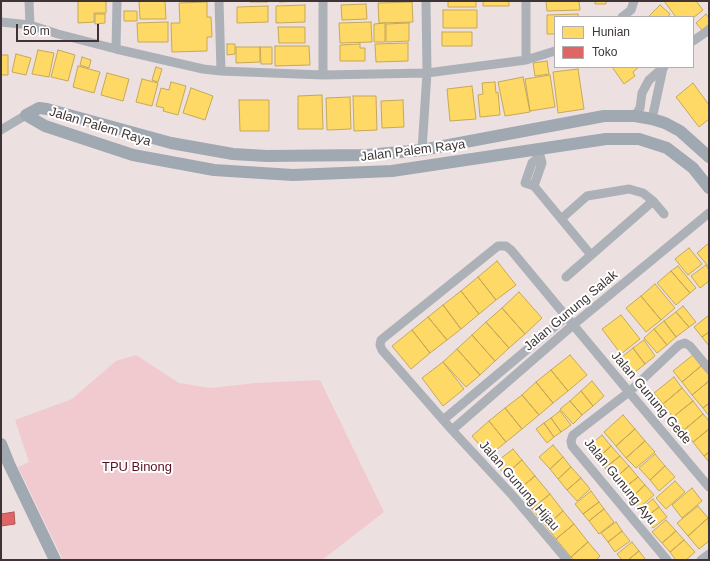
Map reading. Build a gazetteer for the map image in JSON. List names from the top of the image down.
{
  "streets": {
    "street": [
      "Jalan Palem Raya",
      "Jalan Gunung Salak",
      "Jalan Gunung Gede",
      "Jalan Gunung Ayu",
      "Jalan Gunung Hijau"
    ]
  },
  "crossings": [
    ["Jalan Gunung Salak", "Jalan Gunung Gede"],
    ["Jalan Gunung Salak", "Jalan Gunung Hijau"],
    ["Jalan Gunung Gede", "Jalan Gunung Ayu"],
    ["Jalan Gunung Gede", "Jalan Gunung Hijau"]
  ],
  "parks": ["TPU Binong"],
  "legend": ["Hunian", "Toko"],
  "scale_bar": "50 m"
}
